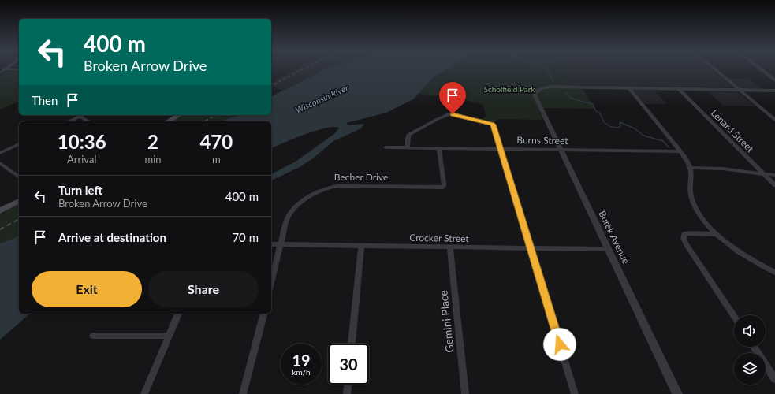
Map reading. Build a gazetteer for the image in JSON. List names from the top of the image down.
{
  "streets": {
    "street": [
      "Lenard Street",
      "Burns Street",
      "Becher Drive",
      "Burek Avenue",
      "Crocker Street",
      "Gemini Place"
    ]
  },
  "crossings": [
    ["Burns Street", "Becher Drive"],
    ["Burns Street", "Burek Avenue"],
    ["Becher Drive", "Crocker Street"],
    ["Burek Avenue", "Crocker Street"],
    ["Crocker Street", "Gemini Place"]
  ],
  "water": ["Wisconsin River"],
  "parks": ["Scholfield Park"],
  "page": {
    "turn": ["400 m", "Broken Arrow Drive"],
    "then": "Then",
    "eta": [
      "10:36",
      "Arrival",
      "2",
      "min",
      "470",
      "m"
    ],
    "list": [
      {
        "name": "Turn left",
        "note": "Broken Arrow Drive",
        "value": "400 m"
      },
      {
        "name": "Arrive at destination",
        "value": "70 m"
      }
    ],
    "buttons": ["Exit", "Share"],
    "speed": "19 km/h",
    "limit": "30"
  }
}
